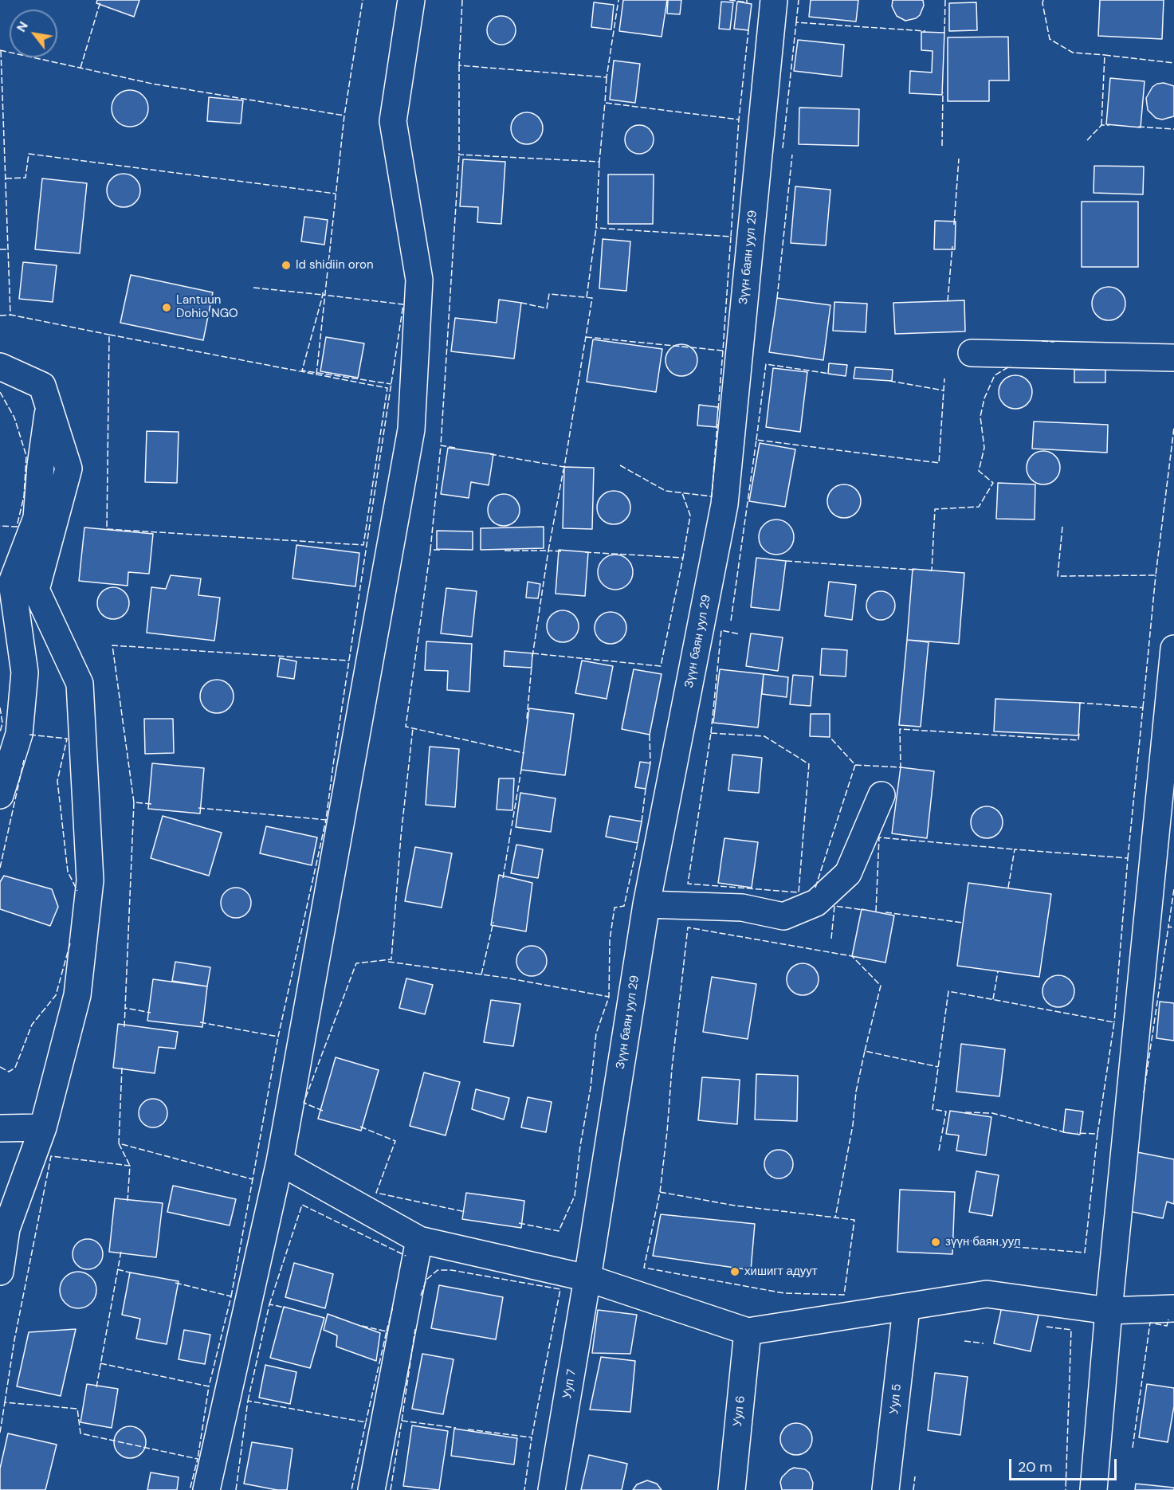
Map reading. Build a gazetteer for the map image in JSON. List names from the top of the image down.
{
  "streets": {
    "street": [
      "Зүүн баян уул 29",
      "Ууп 7",
      "Уул 5",
      "Уул 6"
    ]
  },
  "crossings": [
    ["Зүүн баян уул 29", "Ууп 7"]
  ],
  "places": [
    "Id shidiin oron",
    "Lantuun Dohio NGO",
    "зүүн баян уул",
    "хишигт адуут"
  ],
  "scale_bar": "20 m",
  "north": "top left"
}
